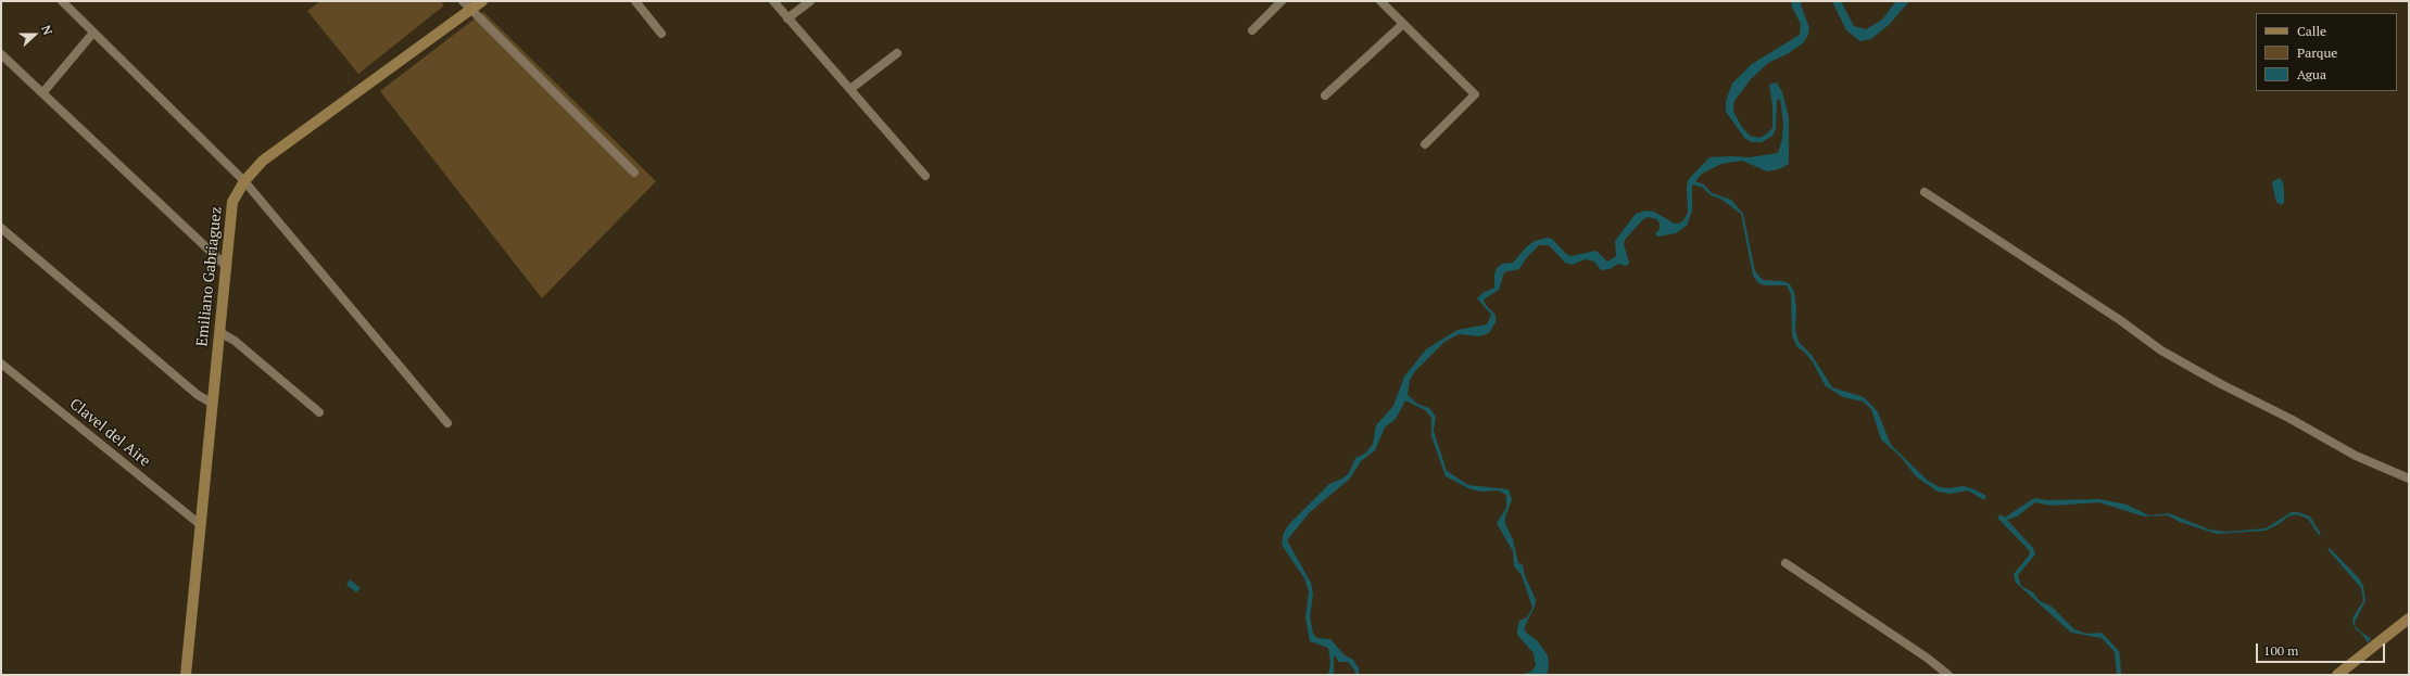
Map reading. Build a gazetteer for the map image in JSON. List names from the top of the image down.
{
  "streets": {
    "main road": ["Emiliano Gabriaguez"],
    "street": ["Clavel del Aire"]
  },
  "crossings": [
    ["Emiliano Gabriaguez", "Clavel del Aire"]
  ],
  "legend": ["Calle", "Parque", "Agua"],
  "scale_bar": "100 m",
  "north": "right"
}
